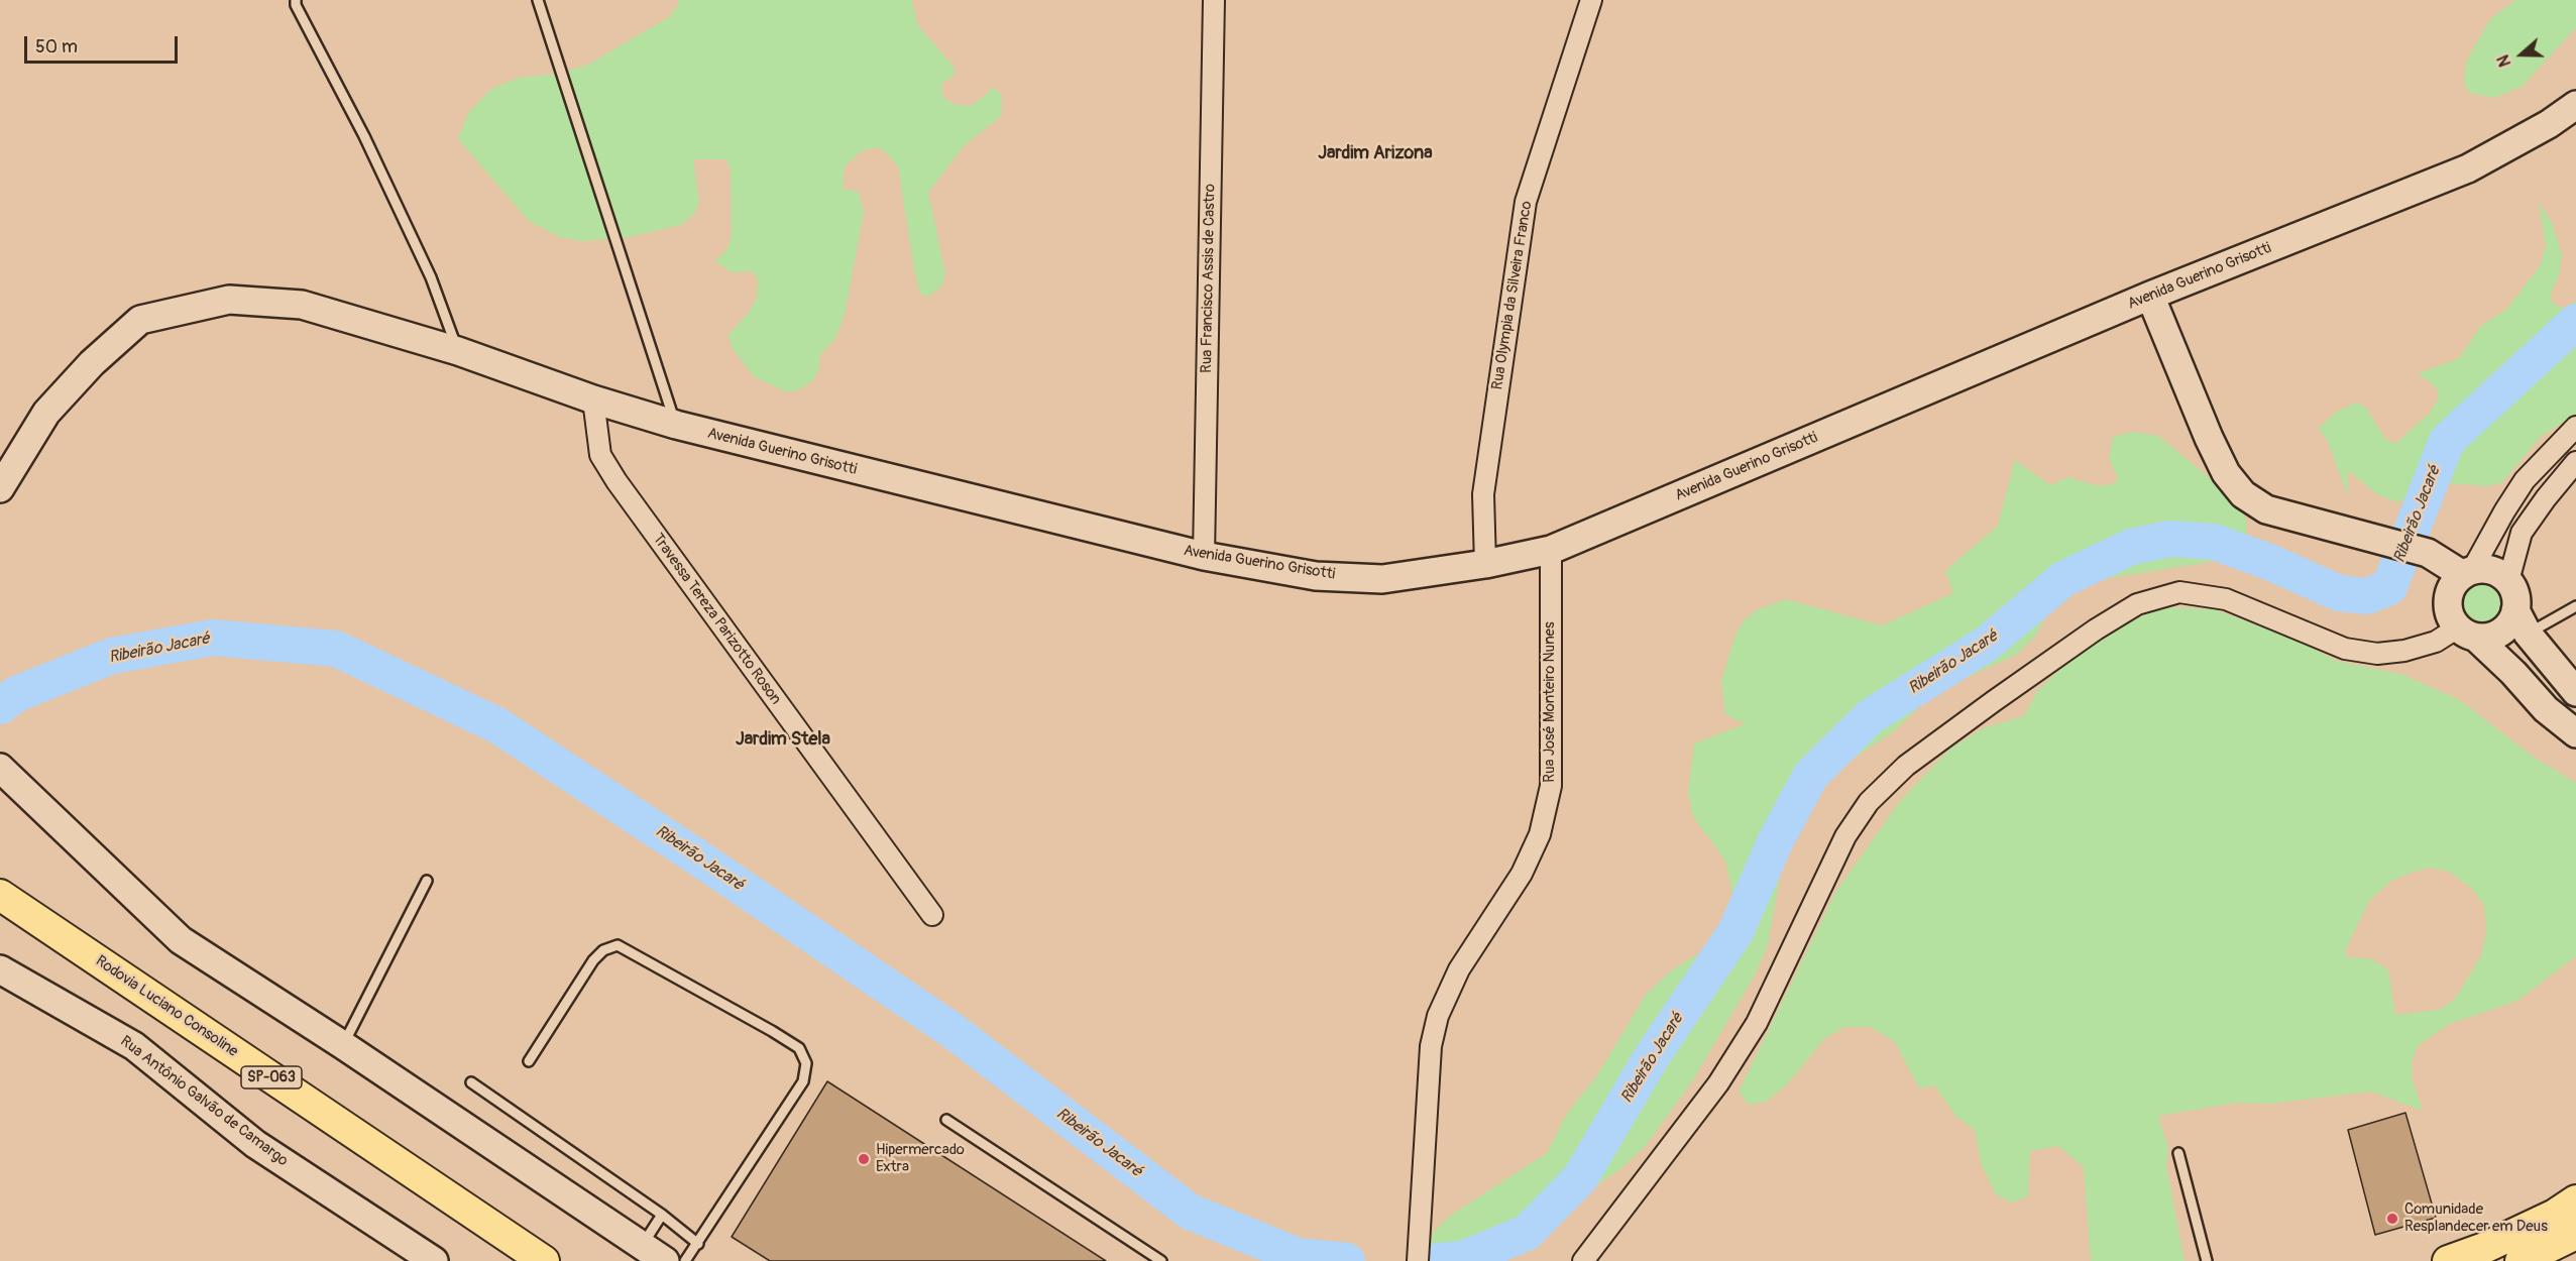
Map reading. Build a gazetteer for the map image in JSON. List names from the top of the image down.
{
  "streets": {
    "main road": [
      "Avenida Guerino Grisotti",
      "Rodovia Luciano Consoline",
      "SP-063",
      "Rua Antônio Galvão de Camargo"
    ],
    "street": [
      "Rua Francisco Assis de Castro",
      "Rua Olympia da Silveira Franco",
      "Travessa Tereza Parizotto Roson",
      "Rua José Monteiro Nunes"
    ]
  },
  "crossings": [
    ["Avenida Guerino Grisotti", "Rua Francisco Assis de Castro"],
    ["Avenida Guerino Grisotti", "Rua Olympia da Silveira Franco"],
    ["Avenida Guerino Grisotti", "Travessa Tereza Parizotto Roson"],
    ["Avenida Guerino Grisotti", "Rua José Monteiro Nunes"]
  ],
  "districts": ["Jardim Arizona", "Jardim Stela"],
  "water": ["Ribeirão Jacaré"],
  "places": ["Hipermercado Extra", "Comunidade Resplandecer em Deus"],
  "scale_bar": "50 m",
  "north": "left"
}
